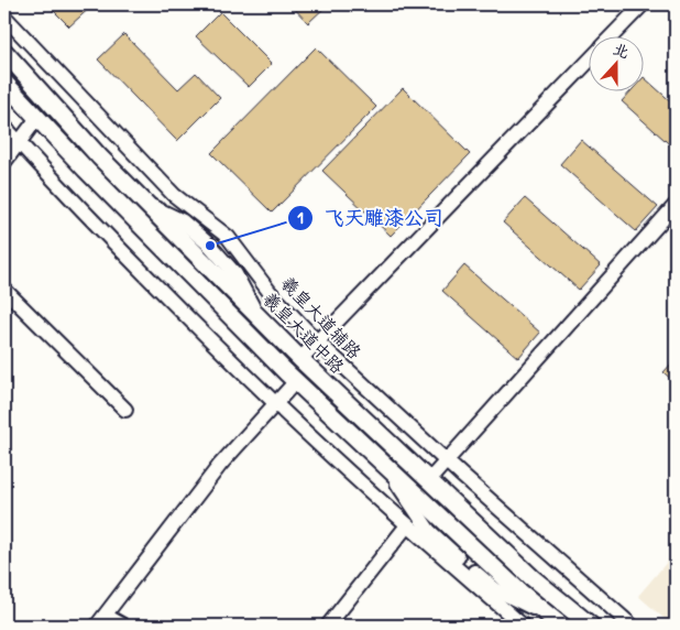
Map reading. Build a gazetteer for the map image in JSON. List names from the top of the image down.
{
  "streets": {
    "main road": ["羲皇大道中路"],
    "street": ["羲皇大道辅路"]
  },
  "places": ["飞天雕漆公司"],
  "north": "top"
}
